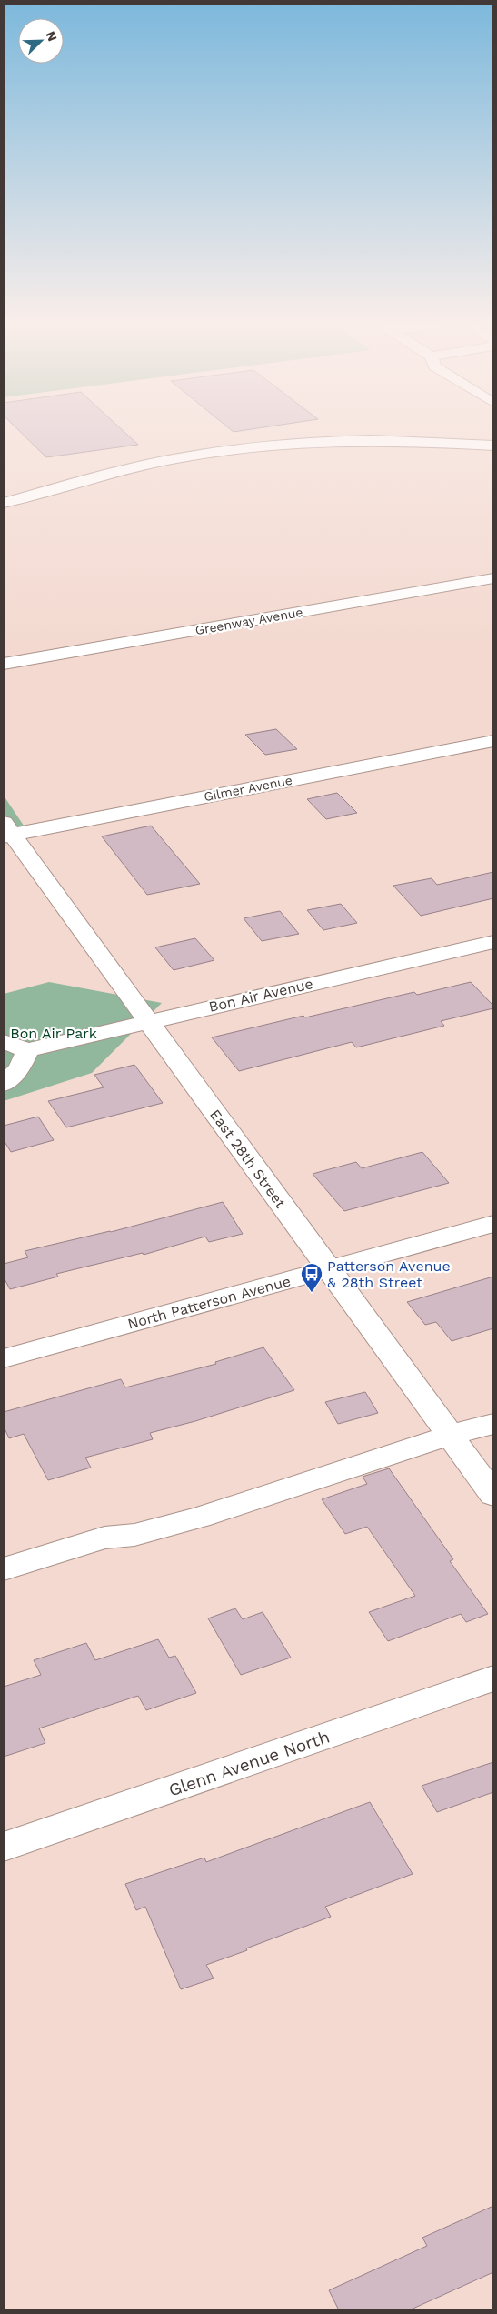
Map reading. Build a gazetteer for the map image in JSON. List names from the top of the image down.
{
  "streets": {
    "street": [
      "Greenway Avenue",
      "Gilmer Avenue",
      "Bon Air Avenue",
      "East 28th Street",
      "North Patterson Avenue",
      "Glenn Avenue North"
    ]
  },
  "crossings": [
    ["Gilmer Avenue", "East 28th Street"],
    ["Bon Air Avenue", "East 28th Street"],
    ["East 28th Street", "North Patterson Avenue"]
  ],
  "parks": ["Bon Air Park"],
  "places": {
    "bus stop": ["Patterson Avenue & 28th Street"]
  },
  "north": "top right"
}
